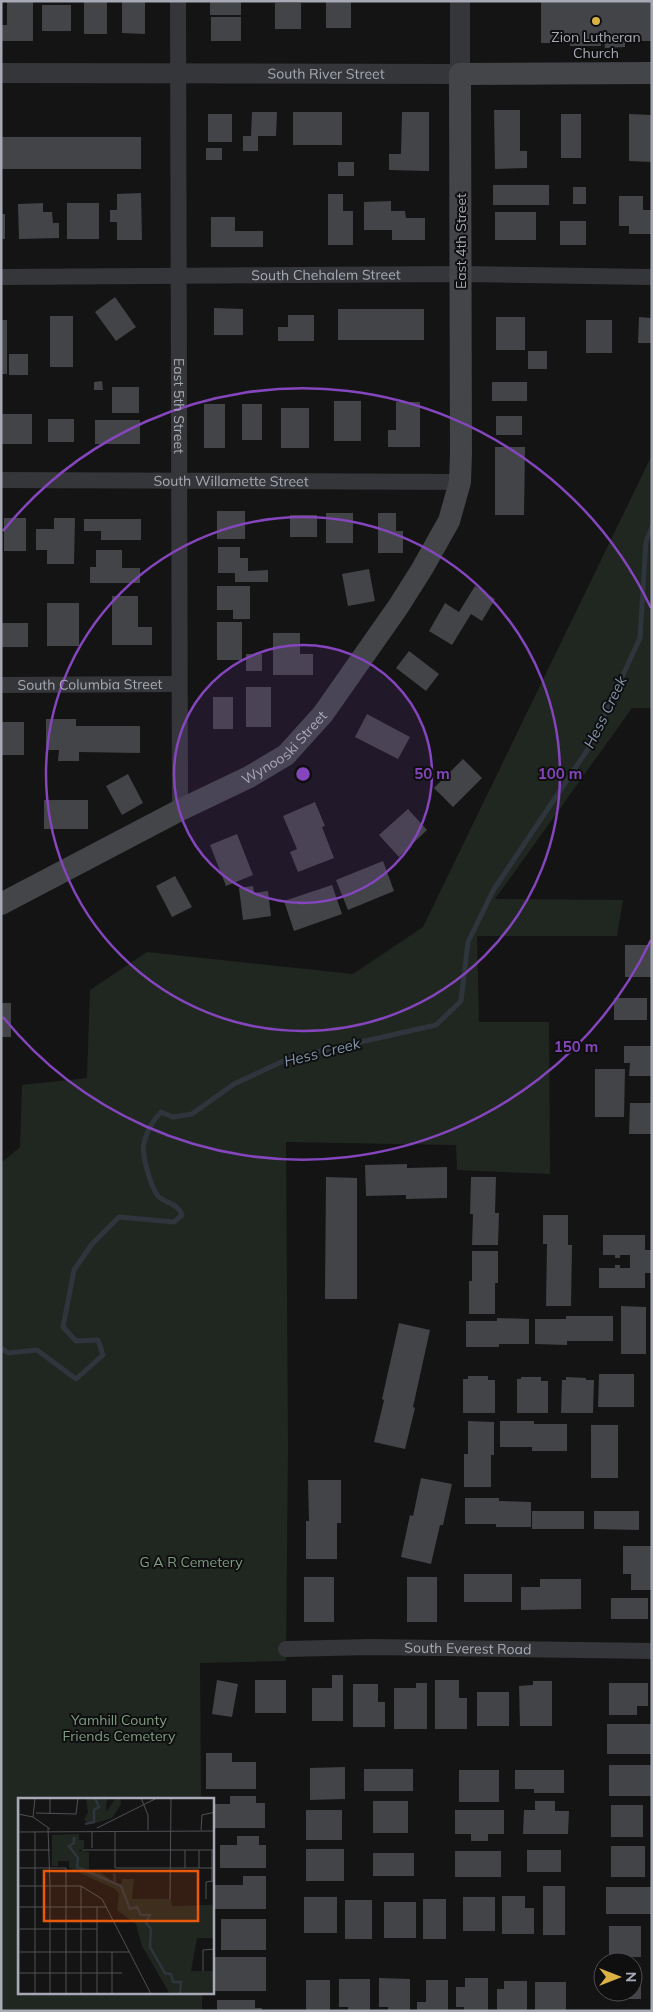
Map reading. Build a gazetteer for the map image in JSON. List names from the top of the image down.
{
  "streets": {
    "main road": ["South River Street", "East 4th Street", "Wynooski Street"],
    "street": [
      "South Chehalem Street",
      "East 5th Street",
      "South Willamette Street",
      "South Columbia Street",
      "South Everest Road"
    ]
  },
  "crossings": [
    ["South River Street", "East 4th Street"],
    ["South River Street", "East 5th Street"],
    ["East 4th Street", "South Chehalem Street"],
    ["East 4th Street", "South Willamette Street"],
    ["East 4th Street", "Wynooski Street"],
    ["South Chehalem Street", "East 5th Street"],
    ["East 5th Street", "South Willamette Street"],
    ["East 5th Street", "South Columbia Street"],
    ["East 5th Street", "Wynooski Street"],
    ["South Willamette Street", "Wynooski Street"]
  ],
  "water": ["Hess Creek"],
  "parks": ["G A R Cemetery", "Yamhill County Friends Cemetery"],
  "places": ["Zion Lutheran Church"],
  "north": "right",
  "rings": ["50 m", "100 m", "150 m"]
}
